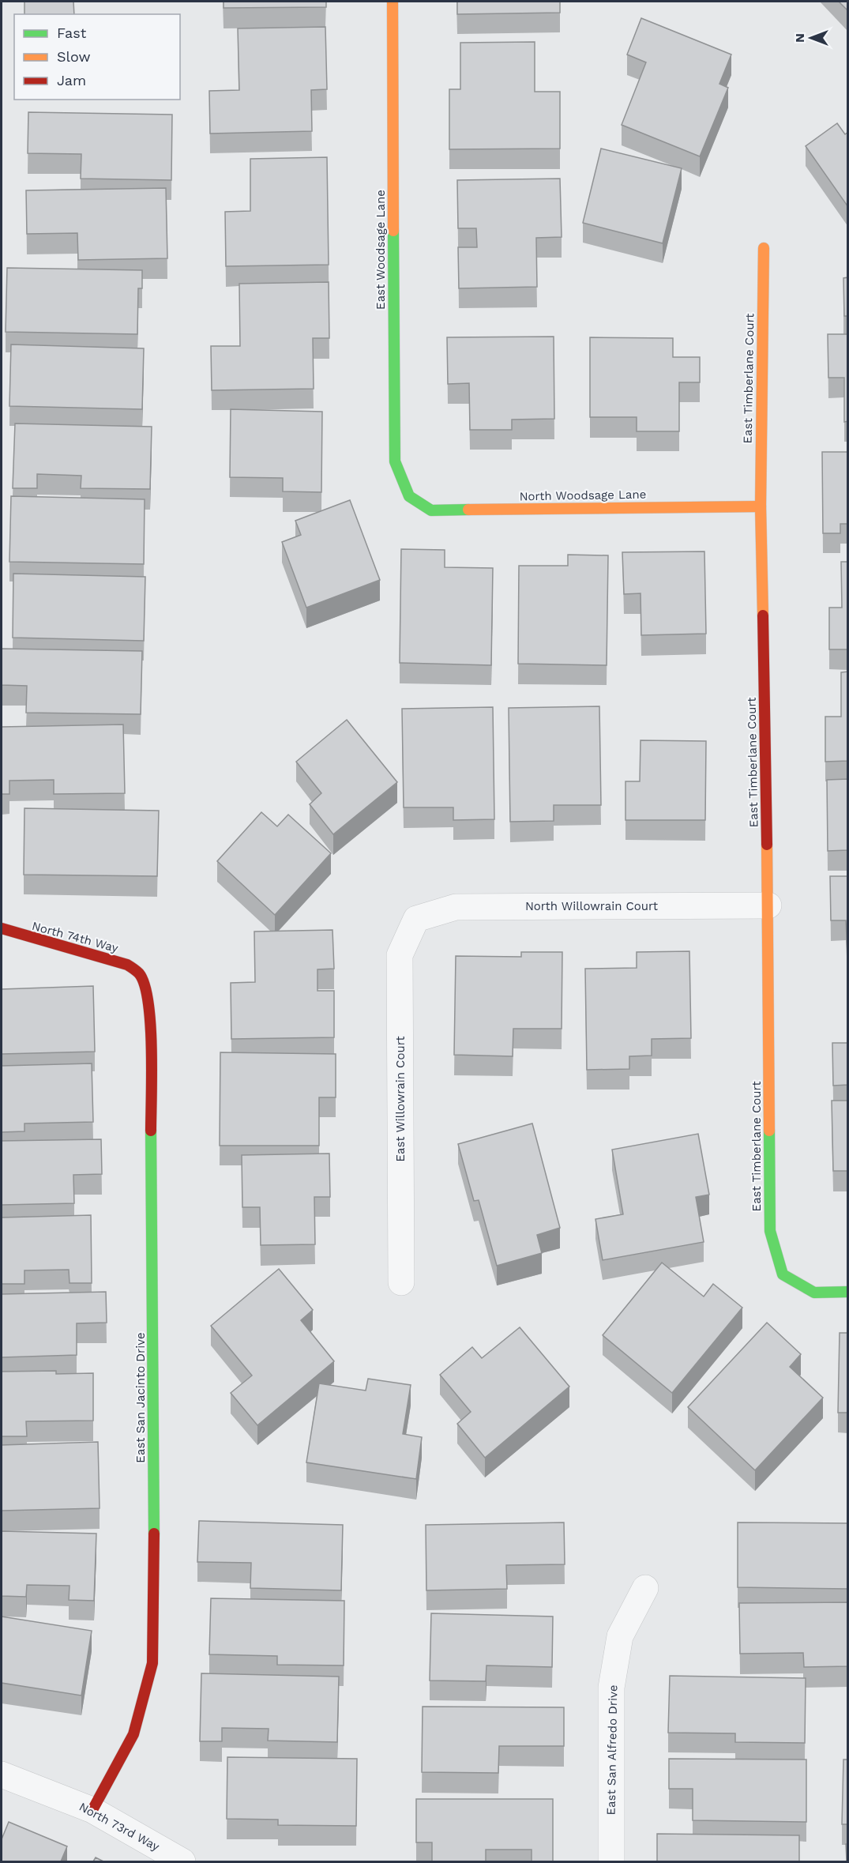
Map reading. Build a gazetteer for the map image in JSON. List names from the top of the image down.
{
  "streets": {
    "street": [
      "East Woodsage Lane",
      "East Timberlane Court",
      "North Woodsage Lane",
      "North Willowrain Court",
      "North 74th Way",
      "East Willowrain Court",
      "East San Jacinto Drive",
      "East San Alfredo Drive",
      "North 73rd Way"
    ]
  },
  "crossings": [
    ["East Woodsage Lane", "North Woodsage Lane"],
    ["East Timberlane Court", "North Woodsage Lane"],
    ["East Timberlane Court", "North Willowrain Court"],
    ["North Willowrain Court", "East Willowrain Court"],
    ["North 74th Way", "East San Jacinto Drive"],
    ["East San Jacinto Drive", "North 73rd Way"]
  ],
  "legend": ["Fast", "Slow", "Jam"],
  "north": "left"
}
